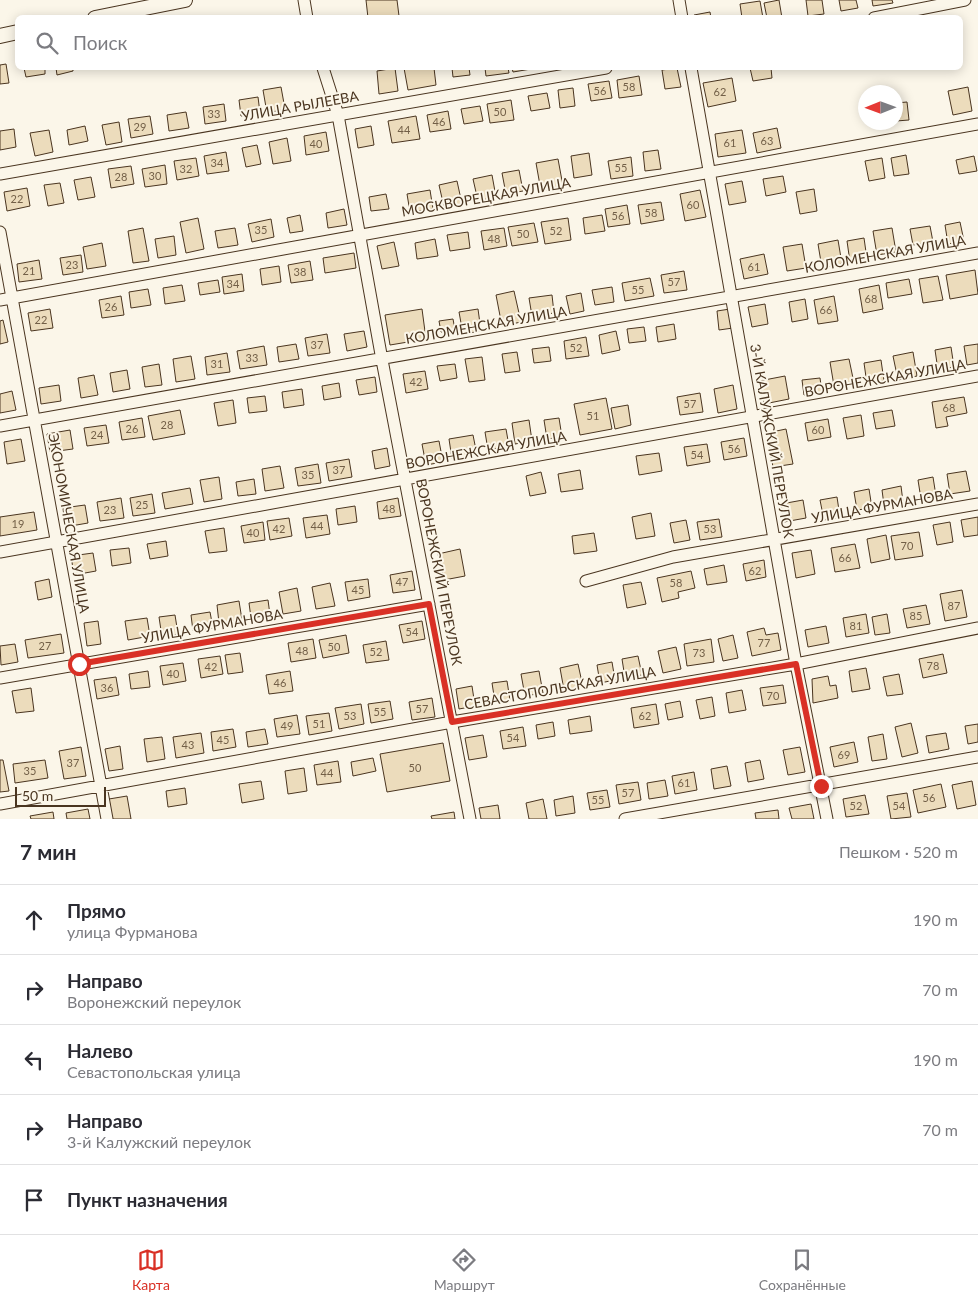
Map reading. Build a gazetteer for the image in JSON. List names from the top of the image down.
{
  "streets": {
    "street": [
      "УЛИЦА РЫЛЕЕВА",
      "МОСКВОРЕЦКАЯ УЛИЦА",
      "КОЛОМЕНСКАЯ УЛИЦА",
      "ВОРОНЕЖСКАЯ УЛИЦА",
      "3-Й КАЛУЖСКИЙ ПЕРЕУЛОК",
      "УЛИЦА ФУРМАНОВА",
      "ЭКОНОМИЧЕСКАЯ УЛИЦА",
      "ВОРОНЕЖСКИЙ ПЕРЕУЛОК",
      "СЕВАСТОПОЛЬСКАЯ УЛИЦА"
    ]
  },
  "crossings": [
    ["УЛИЦА РЫЛЕЕВА", "ВОРОНЕЖСКИЙ ПЕРЕУЛОК"],
    ["МОСКВОРЕЦКАЯ УЛИЦА", "3-Й КАЛУЖСКИЙ ПЕРЕУЛОК"],
    ["МОСКВОРЕЦКАЯ УЛИЦА", "ЭКОНОМИЧЕСКАЯ УЛИЦА"],
    ["МОСКВОРЕЦКАЯ УЛИЦА", "ВОРОНЕЖСКИЙ ПЕРЕУЛОК"],
    ["КОЛОМЕНСКАЯ УЛИЦА", "3-Й КАЛУЖСКИЙ ПЕРЕУЛОК"],
    ["КОЛОМЕНСКАЯ УЛИЦА", "ЭКОНОМИЧЕСКАЯ УЛИЦА"],
    ["КОЛОМЕНСКАЯ УЛИЦА", "ВОРОНЕЖСКИЙ ПЕРЕУЛОК"],
    ["ВОРОНЕЖСКАЯ УЛИЦА", "3-Й КАЛУЖСКИЙ ПЕРЕУЛОК"],
    ["ВОРОНЕЖСКАЯ УЛИЦА", "ЭКОНОМИЧЕСКАЯ УЛИЦА"],
    ["ВОРОНЕЖСКАЯ УЛИЦА", "ВОРОНЕЖСКИЙ ПЕРЕУЛОК"],
    ["3-Й КАЛУЖСКИЙ ПЕРЕУЛОК", "УЛИЦА ФУРМАНОВА"],
    ["3-Й КАЛУЖСКИЙ ПЕРЕУЛОК", "СЕВАСТОПОЛЬСКАЯ УЛИЦА"],
    ["УЛИЦА ФУРМАНОВА", "ЭКОНОМИЧЕСКАЯ УЛИЦА"],
    ["УЛИЦА ФУРМАНОВА", "ВОРОНЕЖСКИЙ ПЕРЕУЛОК"],
    ["ЭКОНОМИЧЕСКАЯ УЛИЦА", "СЕВАСТОПОЛЬСКАЯ УЛИЦА"],
    ["ВОРОНЕЖСКИЙ ПЕРЕУЛОК", "СЕВАСТОПОЛЬСКАЯ УЛИЦА"]
  ],
  "house_numbers": [
    "58",
    "56",
    "62",
    "50",
    "33",
    "46",
    "29",
    "44",
    "63",
    "61",
    "40",
    "34",
    "55",
    "32",
    "30",
    "28",
    "22",
    "60",
    "58",
    "56",
    "35",
    "52",
    "50",
    "48",
    "23",
    "61",
    "21",
    "38",
    "57",
    "34",
    "55",
    "68",
    "26",
    "66",
    "22",
    "37",
    "52",
    "33",
    "31",
    "42",
    "57",
    "68",
    "51",
    "28",
    "26",
    "60",
    "24",
    "56",
    "54",
    "37",
    "35",
    "25",
    "48",
    "23",
    "19",
    "44",
    "42",
    "53",
    "40",
    "70",
    "66",
    "62",
    "47",
    "58",
    "45",
    "87",
    "85",
    "81",
    "54",
    "77",
    "27",
    "50",
    "48",
    "52",
    "73",
    "78",
    "42",
    "40",
    "46",
    "36",
    "70",
    "57",
    "55",
    "53",
    "62",
    "51",
    "49",
    "54",
    "45",
    "43",
    "69",
    "37",
    "50",
    "35",
    "44",
    "61",
    "57",
    "56",
    "55",
    "52",
    "54"
  ],
  "scale_bar": "50 m",
  "north": "left",
  "page": {
    "search": "Поиск",
    "scale": "50 m",
    "heading": ["7 мин", "Пешком · 520 m"],
    "list": [
      ["Прямо", "улица Фурманова", "190 m"],
      ["Направо", "Воронежский переулок", "70 m"],
      ["Налево", "Севастопольская улица", "190 m"],
      ["Направо", "3-й Калужский переулок", "70 m"],
      "Пункт назначения"
    ],
    "nav": ["Карта", "Маршрут", "Сохранённые"]
  }
}
